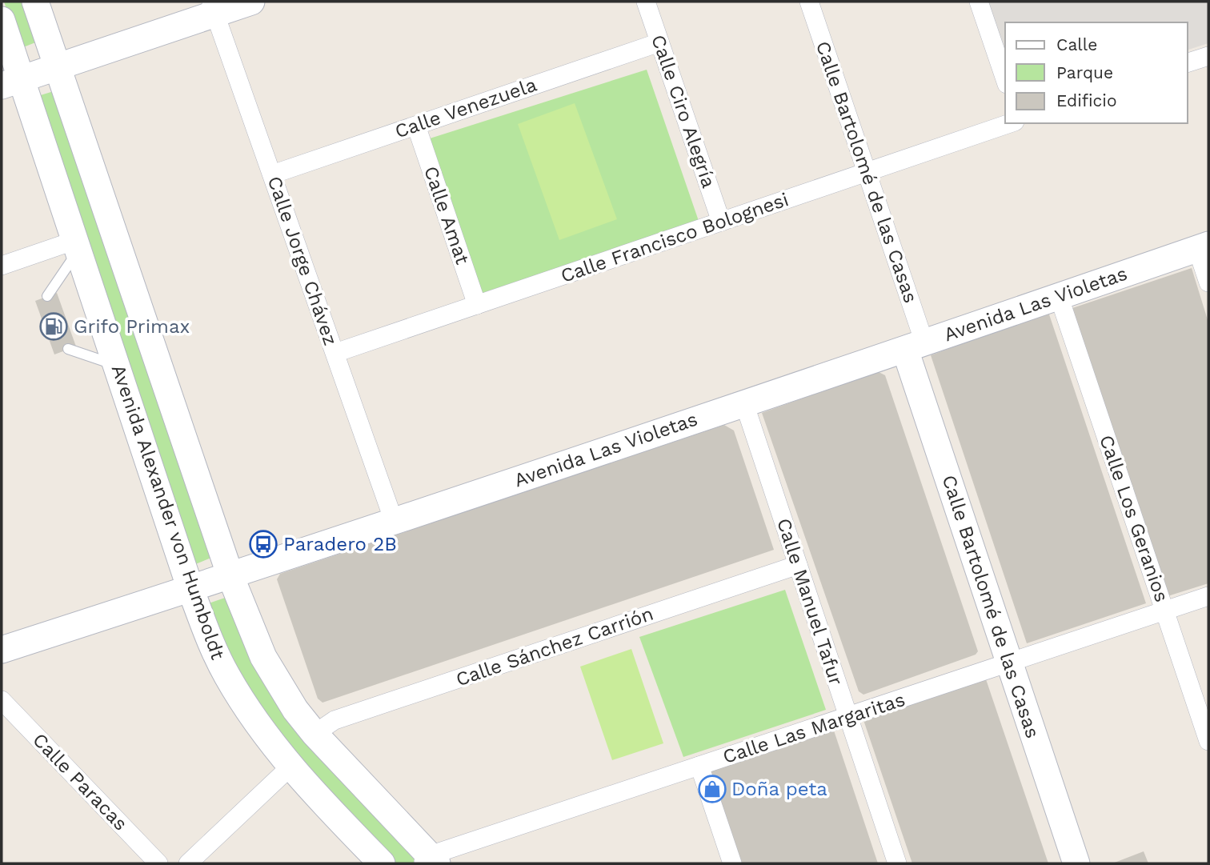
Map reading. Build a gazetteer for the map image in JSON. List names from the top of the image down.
{
  "streets": {
    "street": [
      "Calle Venezuela",
      "Calle Ciro Alegría",
      "Calle Bartolomé de las Casas",
      "Calle Amat",
      "Calle Francisco Bolognesi",
      "Calle Jorge Chávez",
      "Avenida Las Violetas",
      "Avenida Alexander von Humboldt",
      "Calle Los Geranios",
      "Calle Manuel Tafur",
      "Calle Sánchez Carrión",
      "Calle Las Margaritas",
      "Calle Paracas"
    ]
  },
  "crossings": [
    ["Calle Venezuela", "Calle Ciro Alegría"],
    ["Calle Venezuela", "Calle Amat"],
    ["Calle Venezuela", "Calle Jorge Chávez"],
    ["Calle Ciro Alegría", "Calle Francisco Bolognesi"],
    ["Calle Bartolomé de las Casas", "Calle Francisco Bolognesi"],
    ["Calle Bartolomé de las Casas", "Avenida Las Violetas"],
    ["Calle Bartolomé de las Casas", "Calle Las Margaritas"],
    ["Calle Amat", "Calle Francisco Bolognesi"],
    ["Calle Francisco Bolognesi", "Calle Jorge Chávez"],
    ["Calle Jorge Chávez", "Avenida Las Violetas"],
    ["Avenida Las Violetas", "Avenida Alexander von Humboldt"],
    ["Avenida Las Violetas", "Calle Los Geranios"],
    ["Avenida Las Violetas", "Calle Manuel Tafur"],
    ["Avenida Alexander von Humboldt", "Calle Sánchez Carrión"],
    ["Avenida Alexander von Humboldt", "Calle Las Margaritas"],
    ["Calle Los Geranios", "Calle Las Margaritas"],
    ["Calle Manuel Tafur", "Calle Sánchez Carrión"],
    ["Calle Manuel Tafur", "Calle Las Margaritas"]
  ],
  "places": {
    "fuel station": ["Grifo Primax"],
    "bus stop": ["Paradero 2B"],
    "shop": ["Doña peta"]
  },
  "legend": ["Calle", "Parque", "Edificio"]
}
